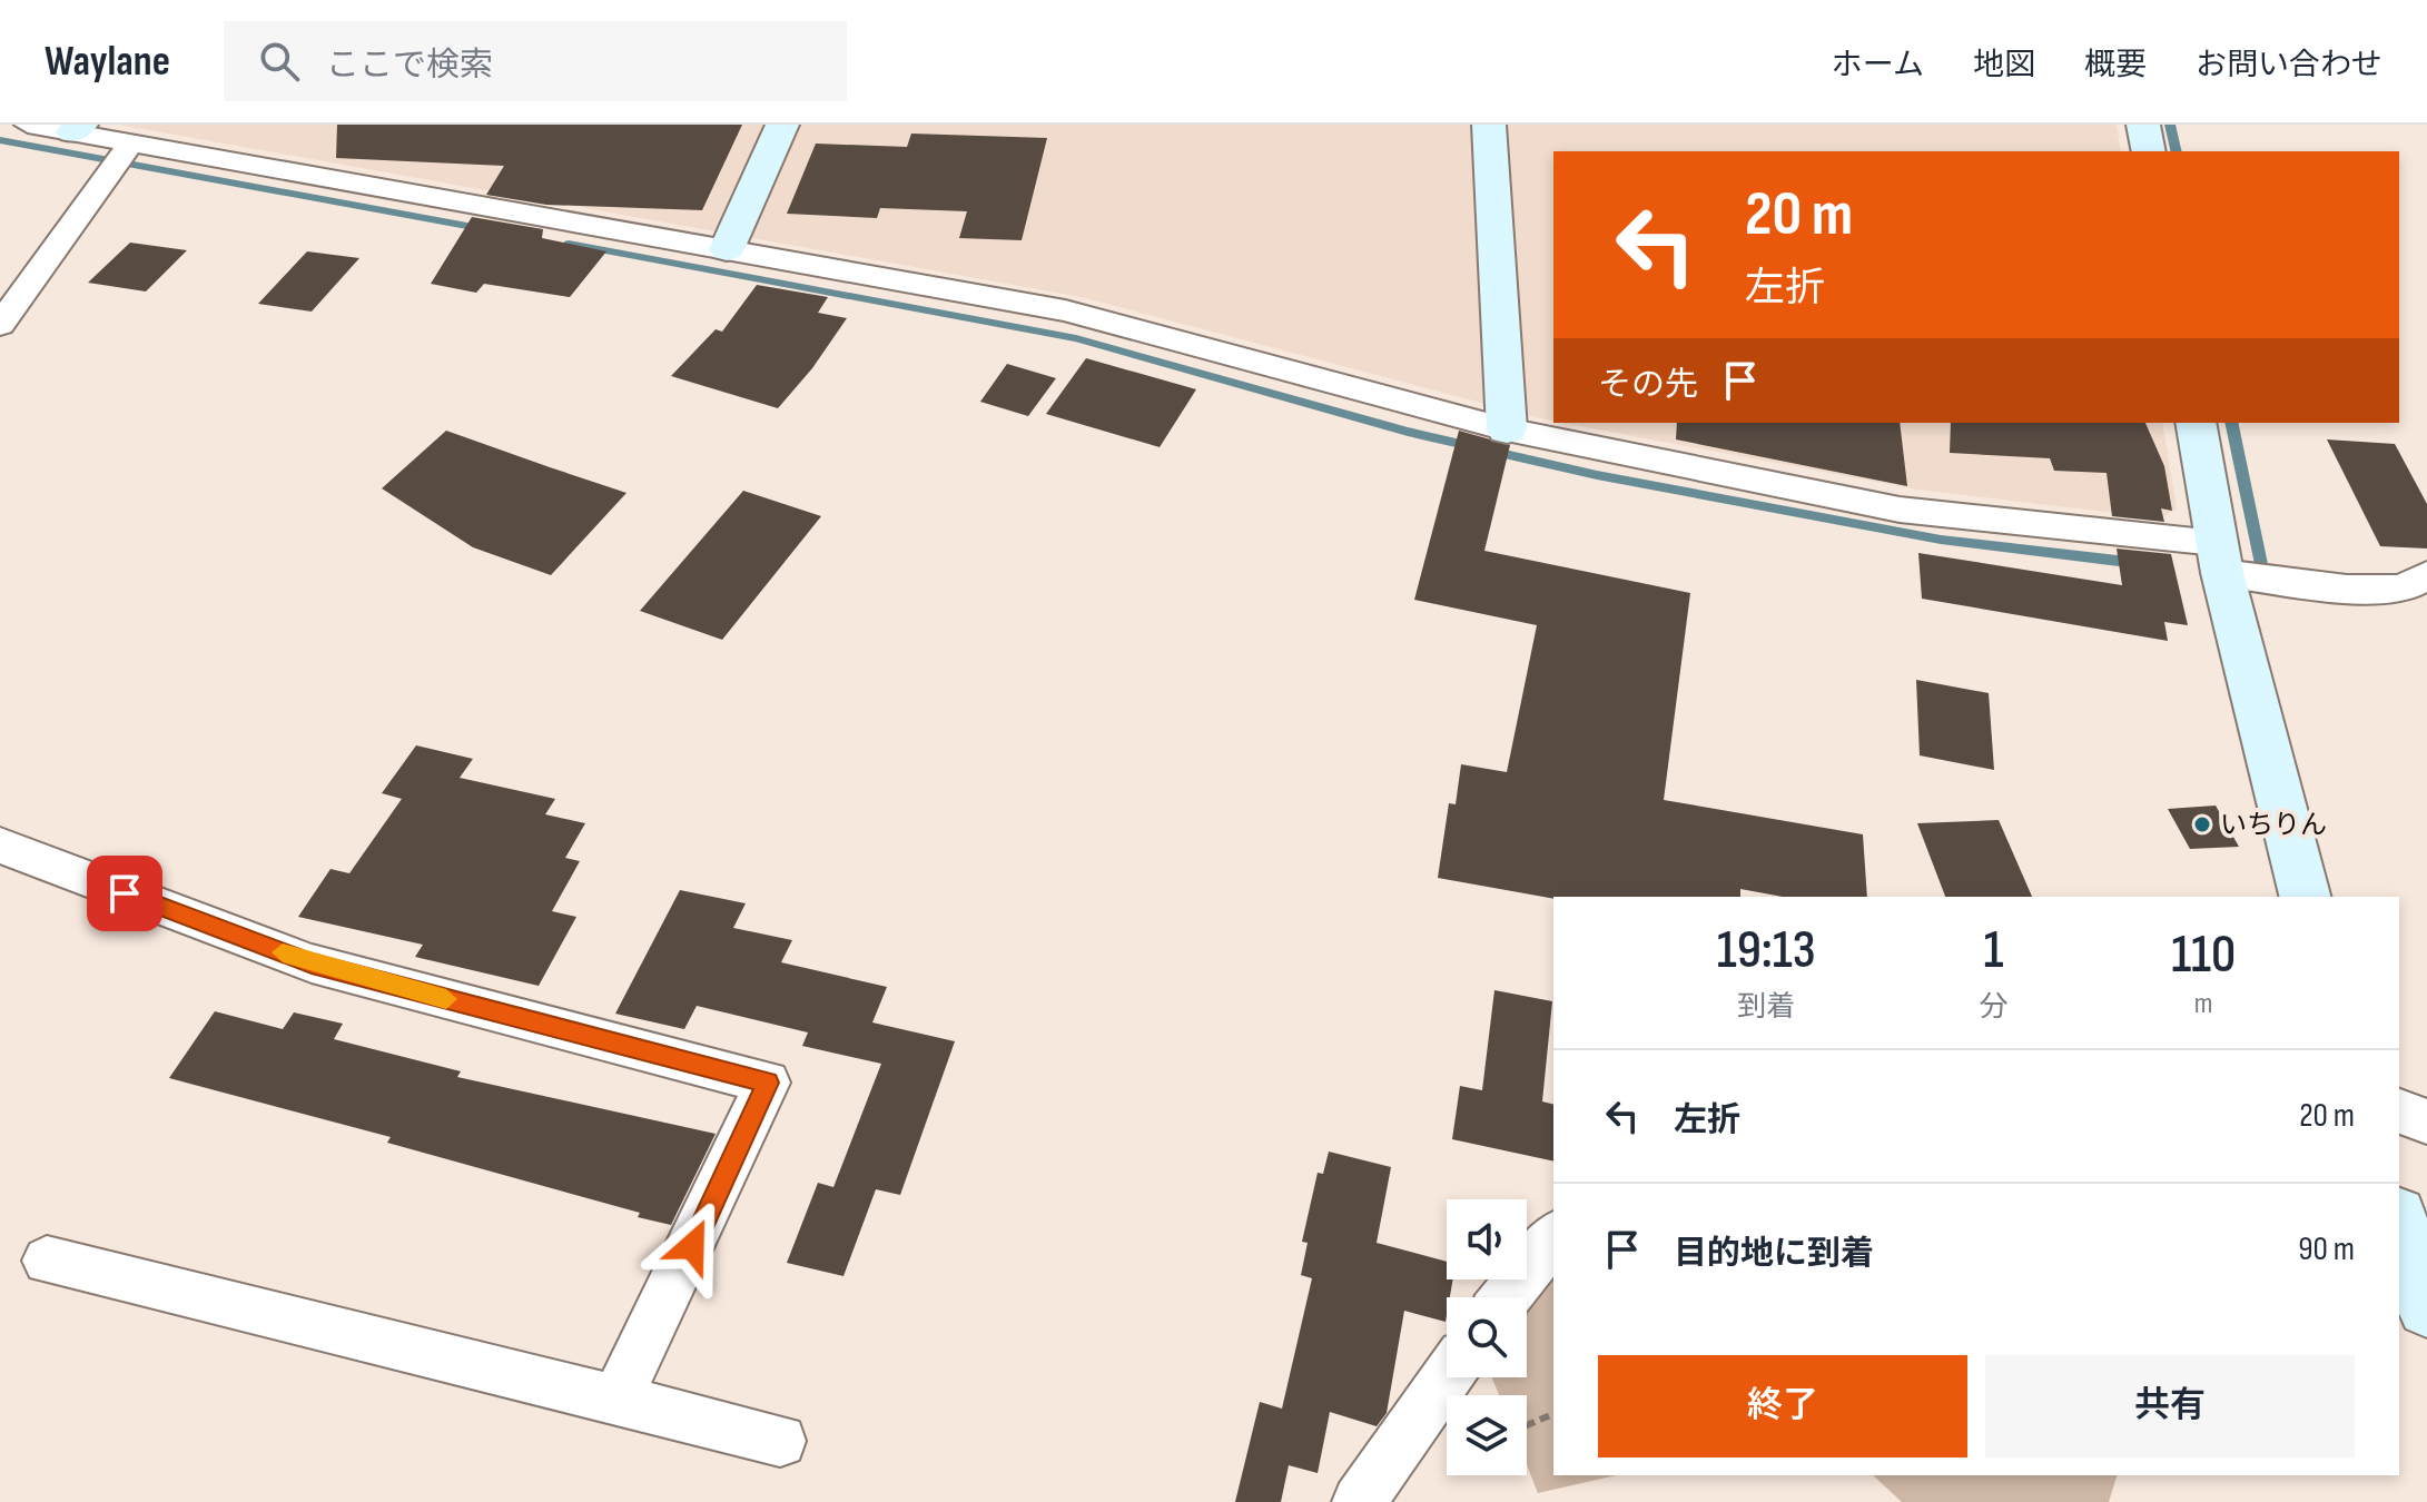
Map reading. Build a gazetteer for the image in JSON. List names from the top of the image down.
{
  "places": ["いちりん"],
  "page": {
    "header": "Waylane",
    "search": "ここで検索",
    "nav": [
      "ホーム",
      "地図",
      "概要",
      "お問い合わせ"
    ],
    "turn": ["20 m", "左折"],
    "then": "その先",
    "eta": [
      "19:13",
      "到着",
      "1",
      "分",
      "110",
      "m"
    ],
    "list": [
      {
        "name": "左折",
        "value": "20 m"
      },
      {
        "name": "目的地に到着",
        "value": "90 m"
      }
    ],
    "buttons": ["終了", "共有"]
  }
}
